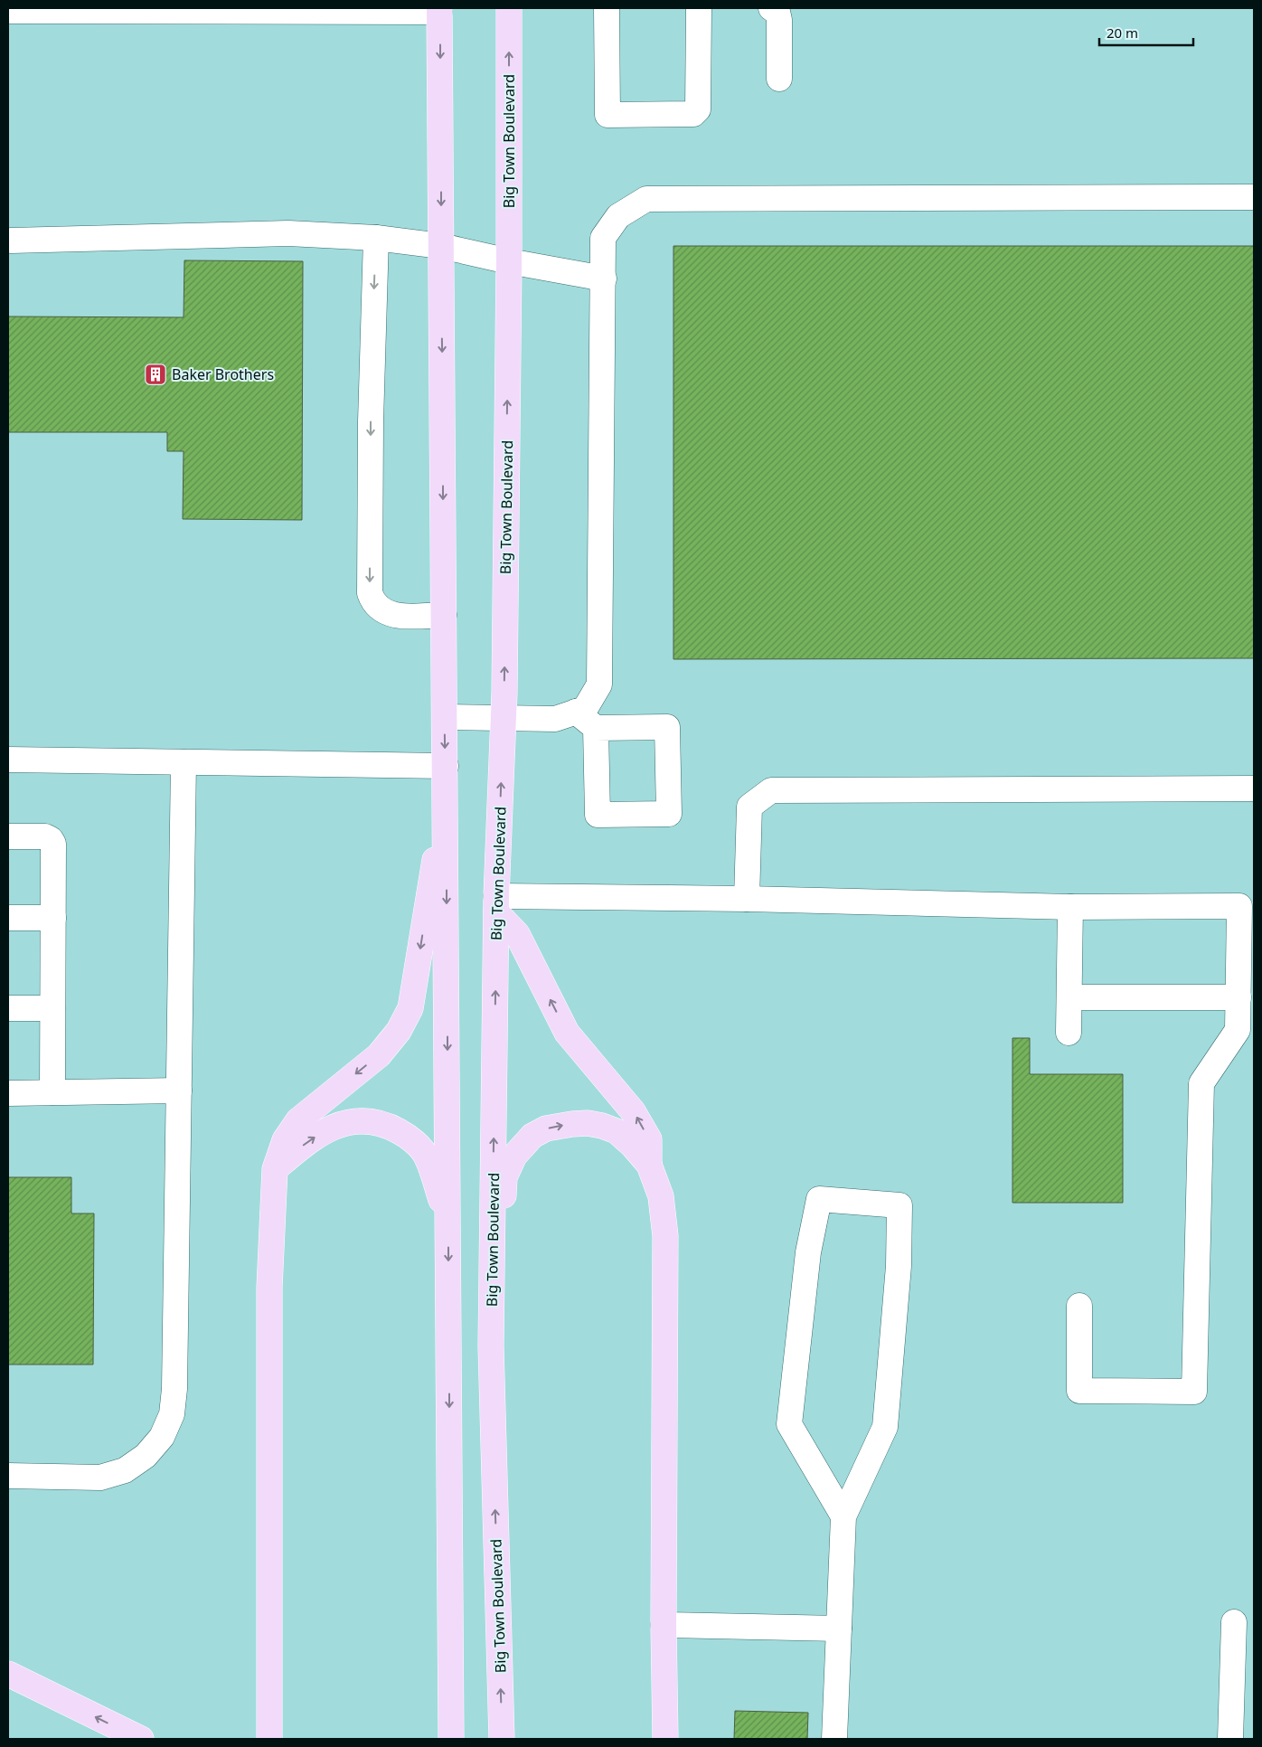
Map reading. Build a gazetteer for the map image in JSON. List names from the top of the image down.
{
  "streets": {
    "main road": ["Big Town Boulevard"]
  },
  "places": {
    "building": ["Baker Brothers"]
  },
  "scale_bar": "20 m"
}
